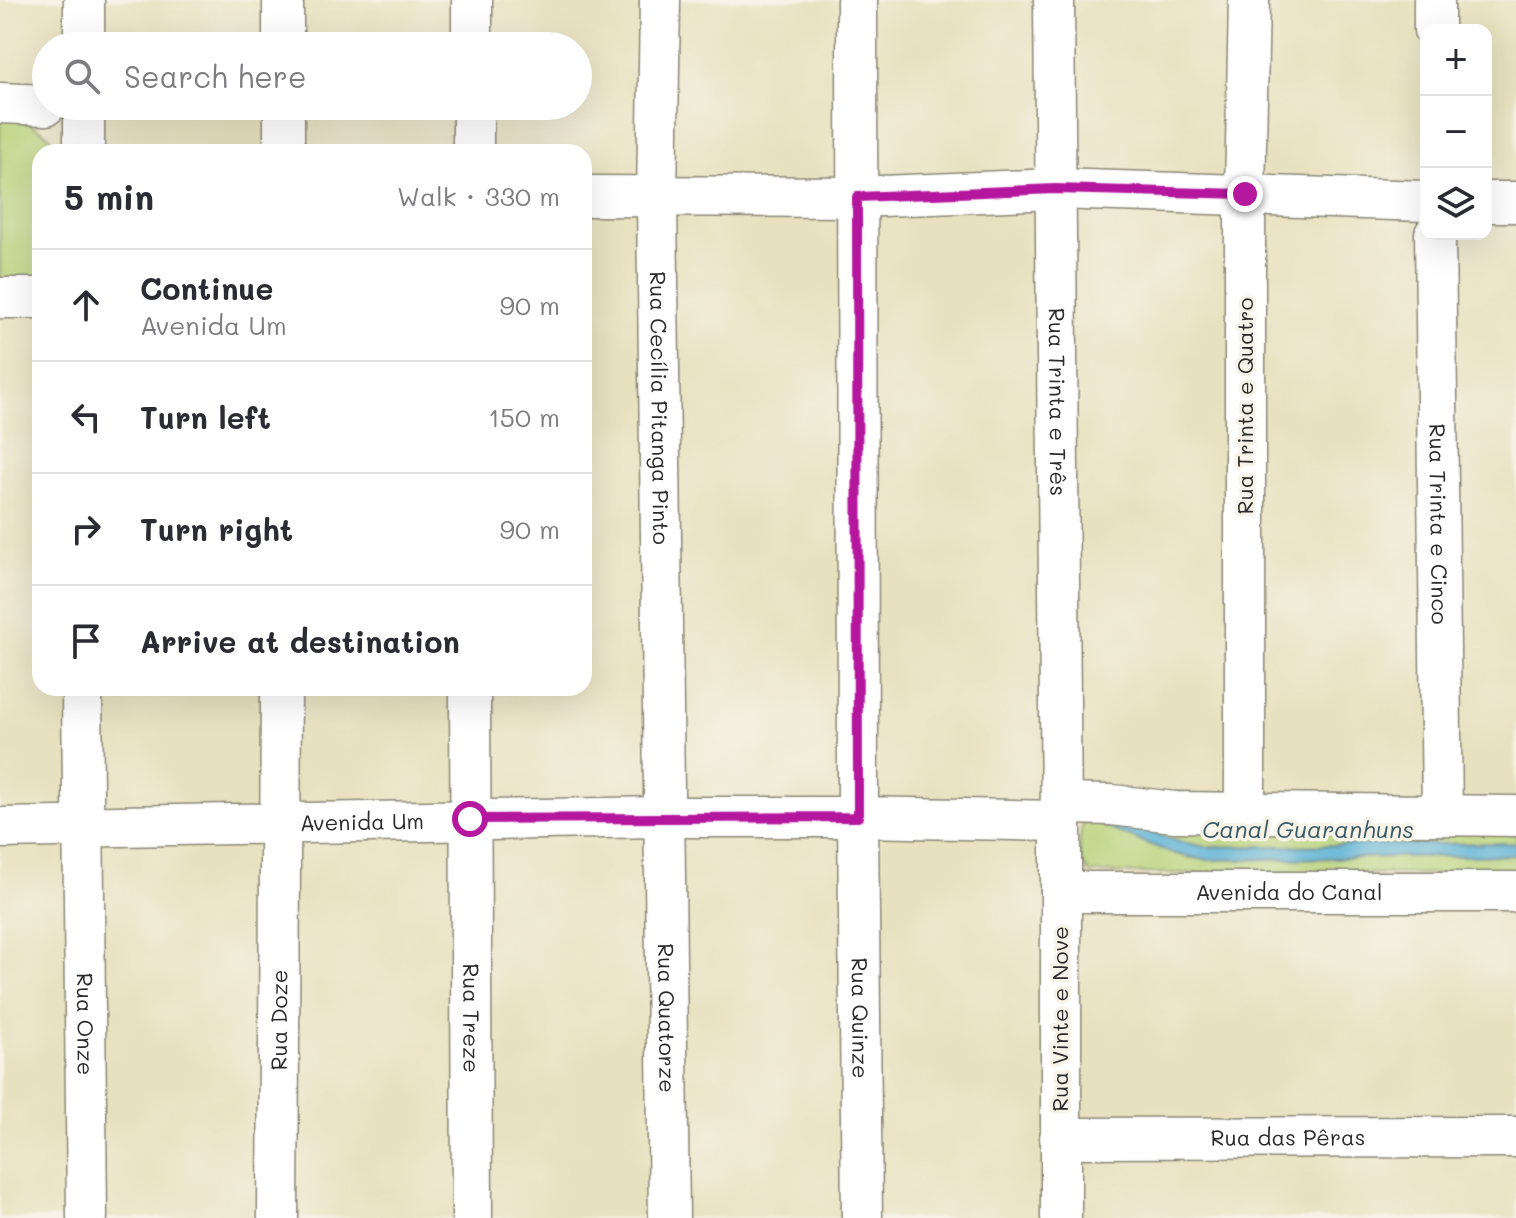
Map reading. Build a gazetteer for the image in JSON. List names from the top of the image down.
{
  "streets": {
    "street": [
      "Rua Trinta e Três",
      "Rua Trinta e Quatro",
      "Rua Cecília Pitanga Pinto",
      "Rua Trinta e Cinco",
      "Avenida Um",
      "Avenida do Canal",
      "Rua Quinze",
      "Rua Quatorze",
      "Rua Treze",
      "Rua Vinte e Nove",
      "Rua Doze",
      "Rua Onze",
      "Rua das Pêras"
    ]
  },
  "crossings": [
    ["Rua Trinta e Três", "Avenida Um"],
    ["Rua Trinta e Três", "Rua Vinte e Nove"],
    ["Rua Cecília Pitanga Pinto", "Avenida Um"],
    ["Rua Cecília Pitanga Pinto", "Rua Quatorze"],
    ["Avenida Um", "Rua Quinze"],
    ["Avenida Um", "Rua Quatorze"],
    ["Avenida Um", "Rua Treze"],
    ["Avenida Um", "Rua Vinte e Nove"],
    ["Avenida Um", "Rua Doze"],
    ["Avenida Um", "Rua Onze"],
    ["Avenida do Canal", "Rua Vinte e Nove"],
    ["Rua Vinte e Nove", "Rua das Pêras"]
  ],
  "water": ["Canal Guaranhuns"],
  "page": {
    "map_buttons": ["+", "−"],
    "search": "Search here",
    "heading": ["5 min", "Walk · 330 m"],
    "list": [
      ["Continue", "Avenida Um", "90 m"],
      ["Turn left", "150 m"],
      ["Turn right", "90 m"],
      "Arrive at destination"
    ]
  }
}
